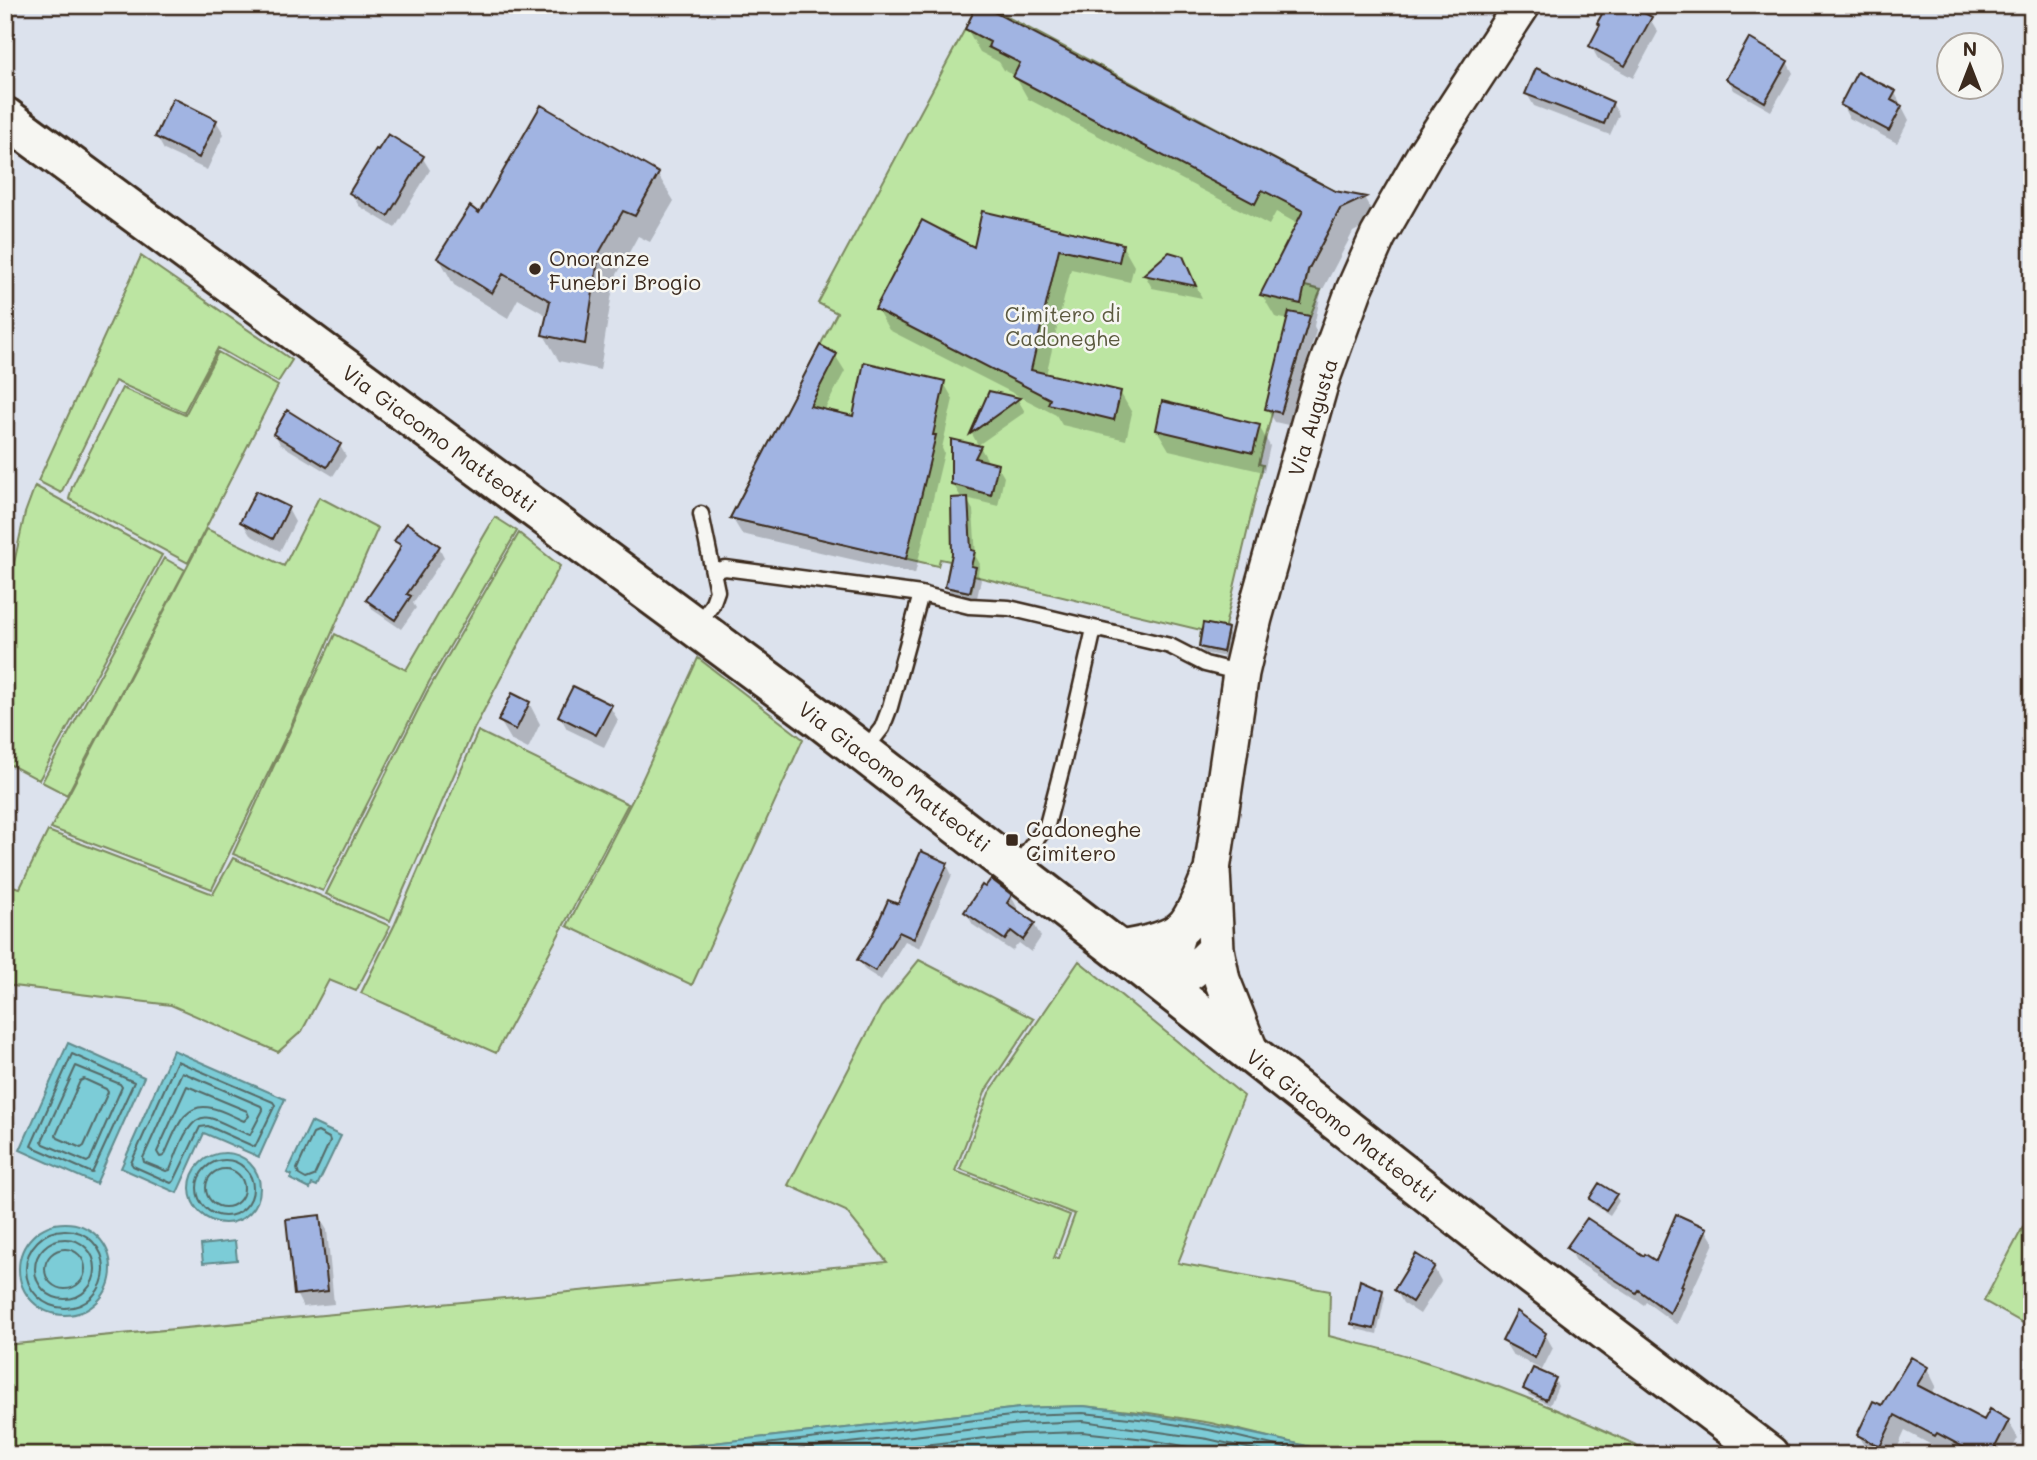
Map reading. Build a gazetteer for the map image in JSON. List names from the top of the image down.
{
  "streets": {
    "main road": ["Via Giacomo Matteotti"],
    "street": ["Via Augusta"]
  },
  "crossings": [
    ["Via Augusta", "Via Giacomo Matteotti"]
  ],
  "parks": ["Cimitero di Cadoneghe"],
  "places": {
    "other": ["Onoranze Funebri Brogio"],
    "transit": ["Cadoneghe Cimitero"]
  },
  "north": "top"
}
